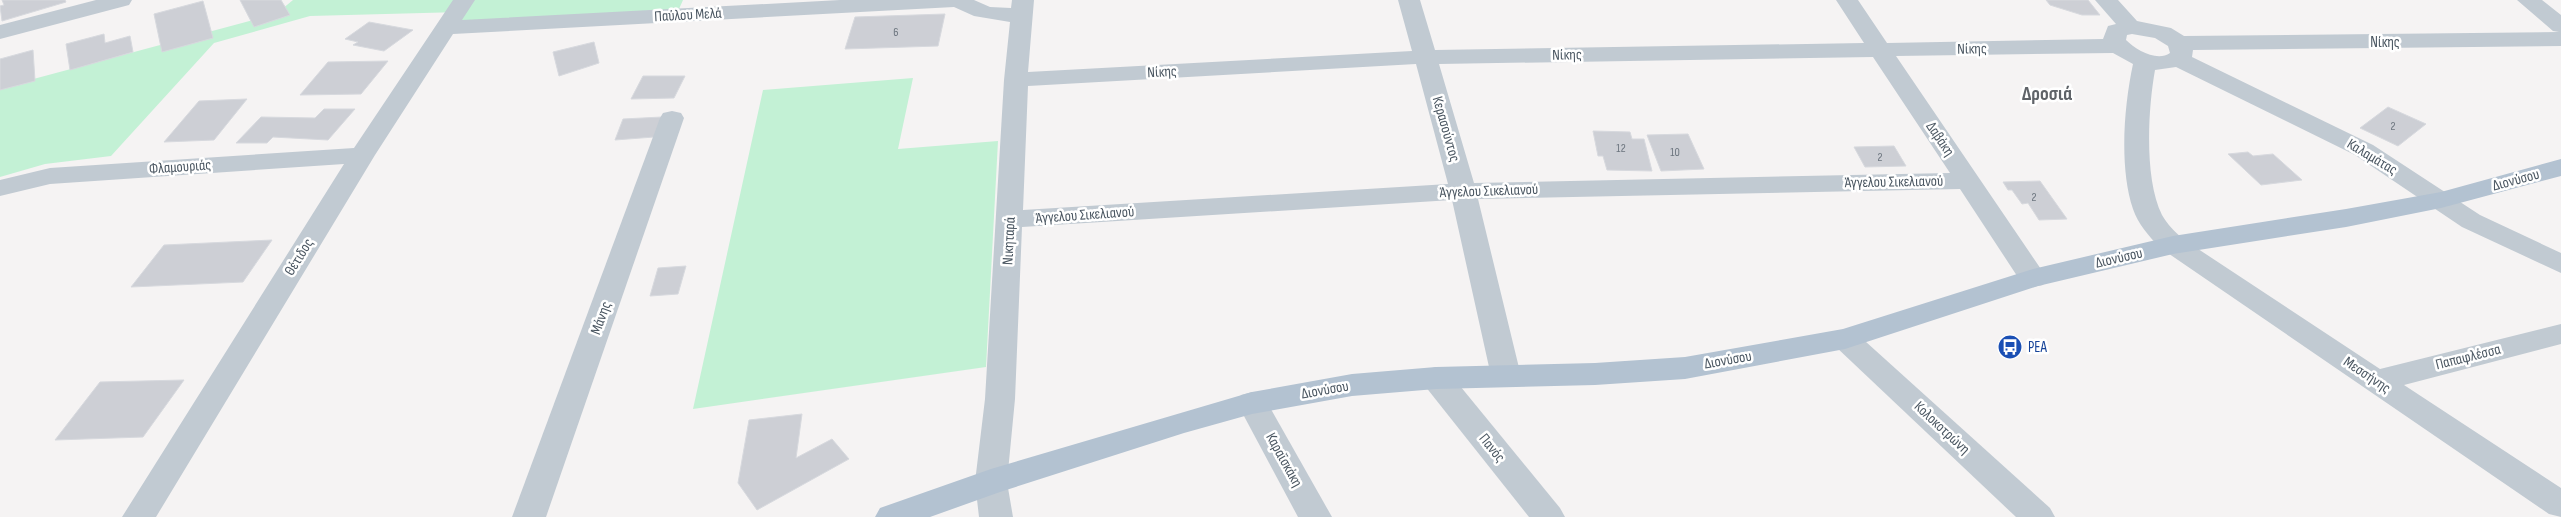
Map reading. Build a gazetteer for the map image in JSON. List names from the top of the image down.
{
  "streets": {
    "main road": ["Διονύσου"],
    "street": [
      "Παύλου Μελά",
      "Νίκης",
      "Κερασούντος",
      "Δαβάκη",
      "Καλαμάτας",
      "Φλαμουριάς",
      "Άγγελου Σικελιανού",
      "Νικηταρά",
      "Θέτιδος",
      "Μάνης",
      "Παπαφλέσσα",
      "Μεσσήνης",
      "Κολοκοτρώνη",
      "Πανός",
      "Καραϊσκάκη"
    ]
  },
  "crossings": [
    ["Παύλου Μελά", "Νικηταρά"],
    ["Παύλου Μελά", "Θέτιδος"],
    ["Νίκης", "Κερασούντος"],
    ["Νίκης", "Δαβάκη"],
    ["Νίκης", "Καλαμάτας"],
    ["Νίκης", "Νικηταρά"],
    ["Νίκης", "Μεσσήνης"],
    ["Κερασούντος", "Διονύσου"],
    ["Κερασούντος", "Άγγελου Σικελιανού"],
    ["Δαβάκη", "Διονύσου"],
    ["Δαβάκη", "Άγγελου Σικελιανού"],
    ["Καλαμάτας", "Διονύσου"],
    ["Φλαμουριάς", "Θέτιδος"],
    ["Διονύσου", "Νικηταρά"],
    ["Διονύσου", "Μεσσήνης"],
    ["Διονύσου", "Κολοκοτρώνη"],
    ["Διονύσου", "Πανός"],
    ["Διονύσου", "Καραϊσκάκη"],
    ["Άγγελου Σικελιανού", "Νικηταρά"],
    ["Παπαφλέσσα", "Μεσσήνης"]
  ],
  "districts": ["Δροσιά"],
  "places": {
    "bus stop": ["ΡΕΑ"]
  },
  "house_numbers": [
    "6",
    "2",
    "12",
    "10",
    "2",
    "2"
  ]
}
